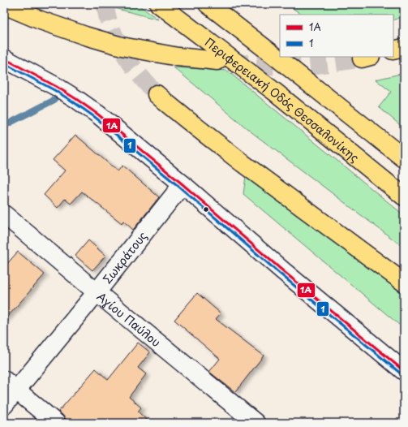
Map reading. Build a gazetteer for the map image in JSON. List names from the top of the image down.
{
  "streets": {
    "highway": ["Περιφερειακή Οδός Θεσσαλονίκης"],
    "street": ["Σωκράτους", "Αγίου Παύλου"]
  },
  "crossings": [
    ["Σωκράτους", "Αγίου Παύλου"]
  ],
  "lines": ["transit line 1Α", "transit line 1"],
  "legend": ["1Α", "1"]
}
